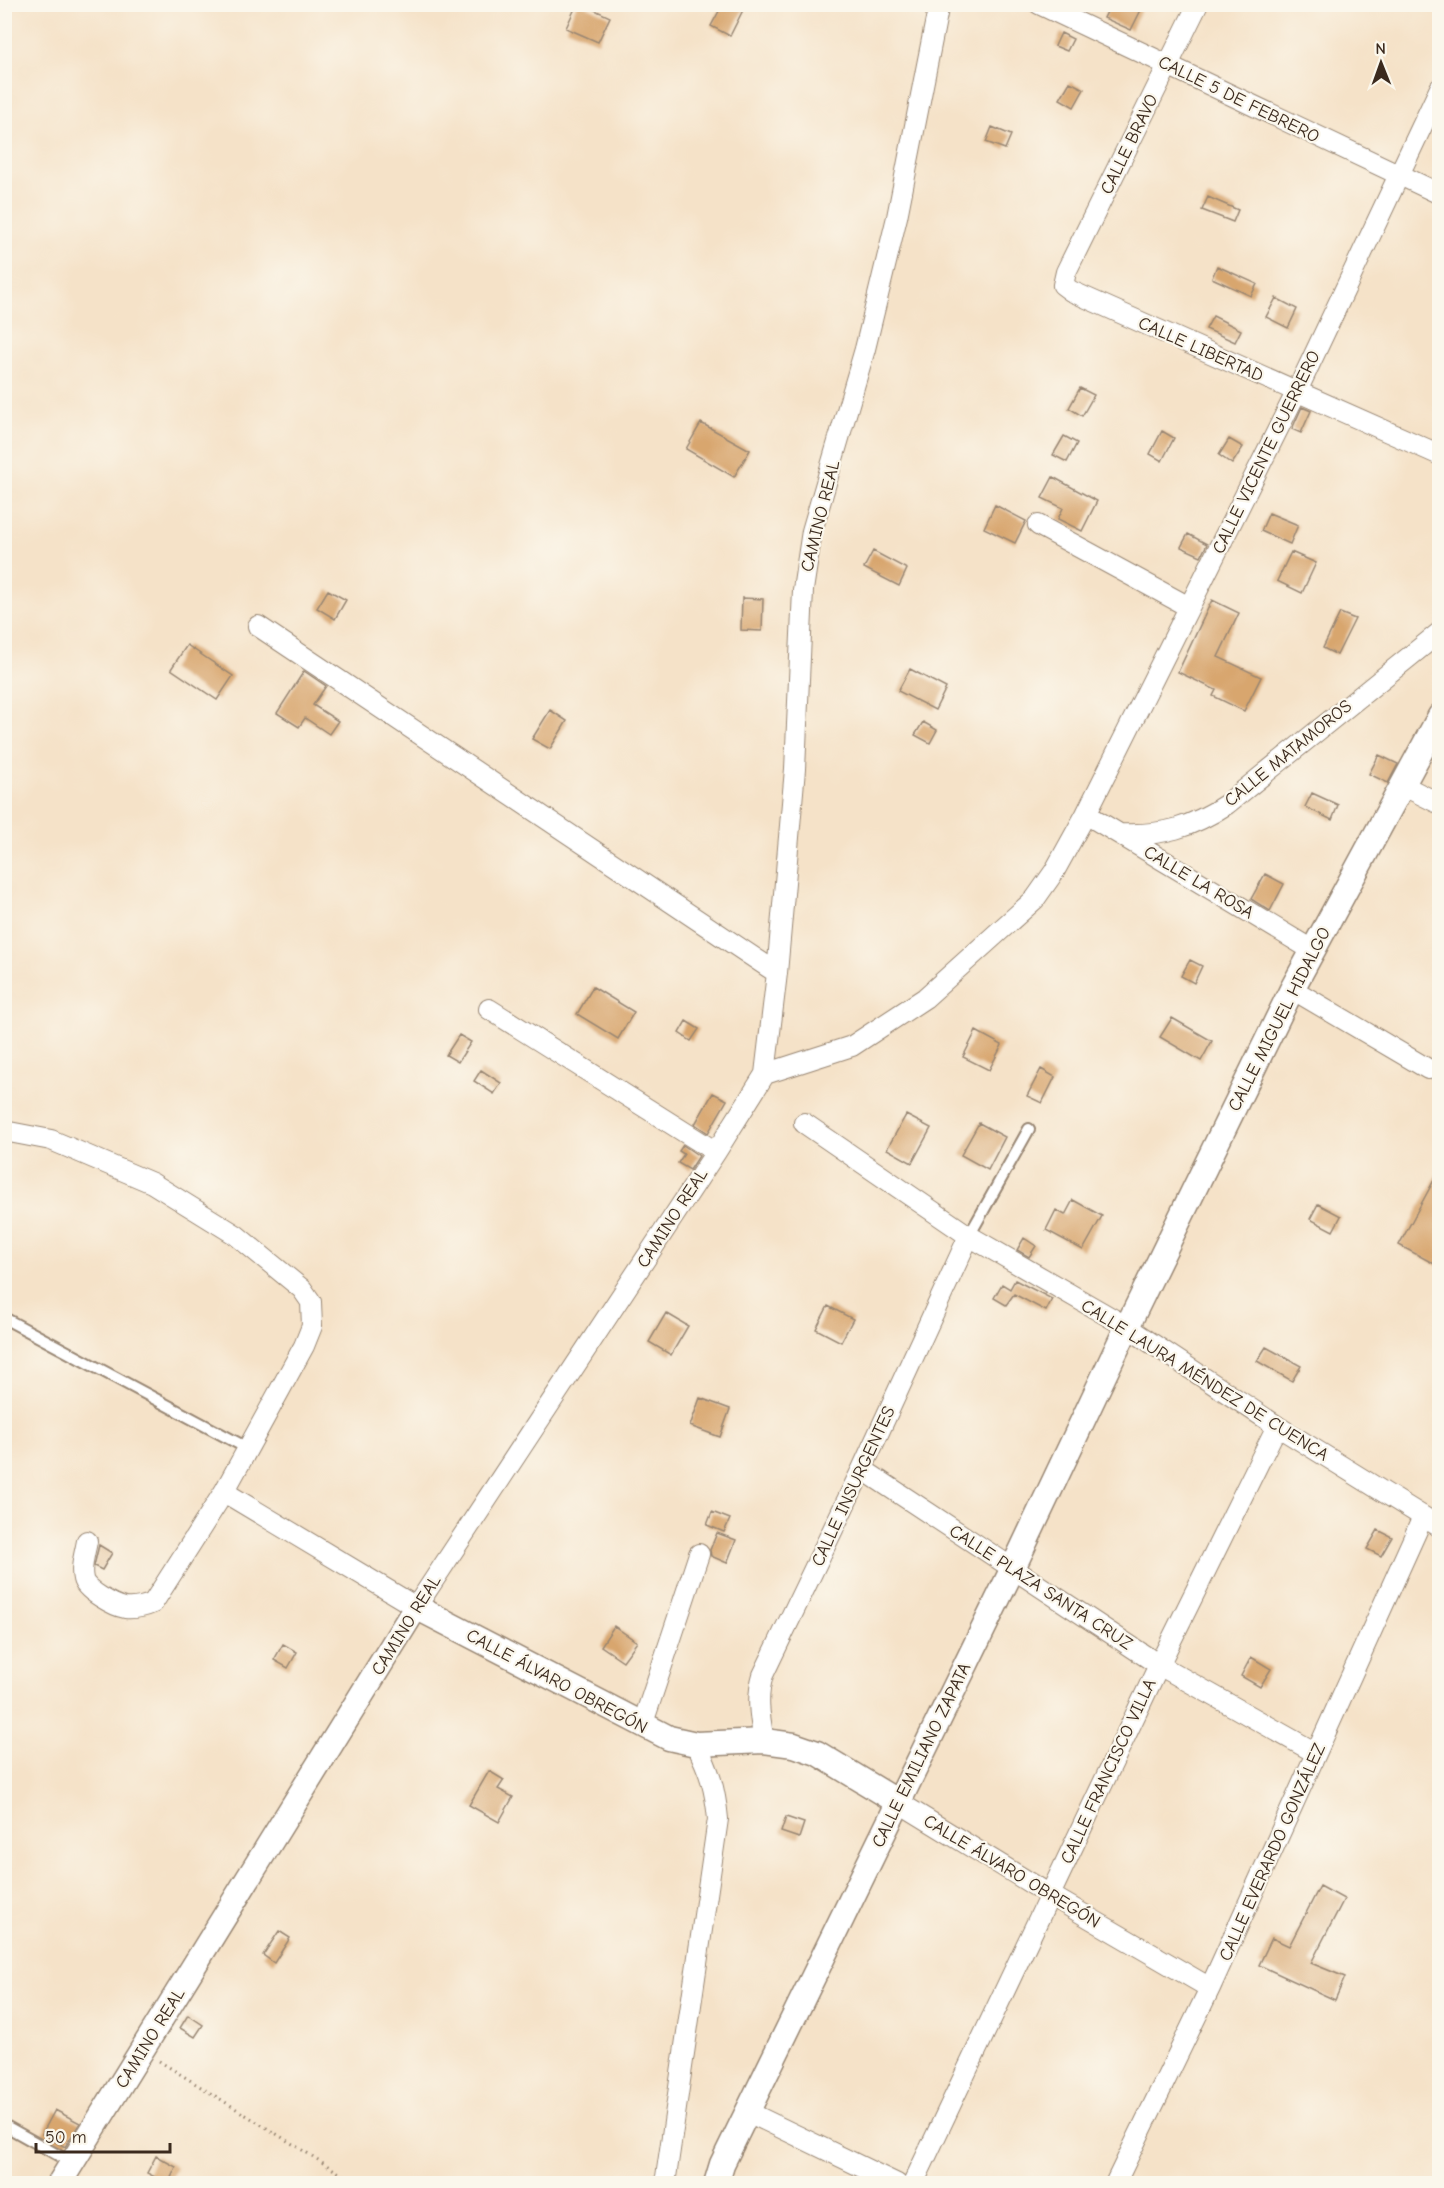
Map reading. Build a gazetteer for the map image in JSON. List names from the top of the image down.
{
  "streets": {
    "street": [
      "CALLE 5 DE FEBRERO",
      "CALLE BRAVO",
      "CALLE LIBERTAD",
      "CALLE VICENTE GUERRERO",
      "CAMINO REAL",
      "CALLE MATAMOROS",
      "CALLE LA ROSA",
      "CALLE MIGUEL HIDALGO",
      "CALLE LAURA MÉNDEZ DE CUENCA",
      "CALLE INSURGENTES",
      "CALLE PLAZA SANTA CRUZ",
      "CALLE ÁLVARO OBREGÓN",
      "CALLE EMILIANO ZAPATA",
      "CALLE FRANCISCO VILLA",
      "CALLE EVERARDO GONZÁLEZ"
    ]
  },
  "crossings": [
    ["CALLE 5 DE FEBRERO", "CALLE BRAVO"],
    ["CALLE 5 DE FEBRERO", "CALLE VICENTE GUERRERO"],
    ["CALLE BRAVO", "CALLE LIBERTAD"],
    ["CALLE LIBERTAD", "CALLE VICENTE GUERRERO"],
    ["CALLE VICENTE GUERRERO", "CALLE LA ROSA"],
    ["CAMINO REAL", "CALLE ÁLVARO OBREGÓN"],
    ["CALLE MATAMOROS", "CALLE LA ROSA"],
    ["CALLE LA ROSA", "CALLE MIGUEL HIDALGO"],
    ["CALLE MIGUEL HIDALGO", "CALLE LAURA MÉNDEZ DE CUENCA"],
    ["CALLE MIGUEL HIDALGO", "CALLE EMILIANO ZAPATA"],
    ["CALLE LAURA MÉNDEZ DE CUENCA", "CALLE INSURGENTES"],
    ["CALLE LAURA MÉNDEZ DE CUENCA", "CALLE EMILIANO ZAPATA"],
    ["CALLE LAURA MÉNDEZ DE CUENCA", "CALLE FRANCISCO VILLA"],
    ["CALLE LAURA MÉNDEZ DE CUENCA", "CALLE EVERARDO GONZÁLEZ"],
    ["CALLE INSURGENTES", "CALLE PLAZA SANTA CRUZ"],
    ["CALLE INSURGENTES", "CALLE ÁLVARO OBREGÓN"],
    ["CALLE PLAZA SANTA CRUZ", "CALLE EMILIANO ZAPATA"],
    ["CALLE PLAZA SANTA CRUZ", "CALLE FRANCISCO VILLA"],
    ["CALLE PLAZA SANTA CRUZ", "CALLE EVERARDO GONZÁLEZ"],
    ["CALLE ÁLVARO OBREGÓN", "CALLE EMILIANO ZAPATA"],
    ["CALLE ÁLVARO OBREGÓN", "CALLE FRANCISCO VILLA"],
    ["CALLE ÁLVARO OBREGÓN", "CALLE EVERARDO GONZÁLEZ"]
  ],
  "scale_bar": "50 m",
  "north": "top"
}
